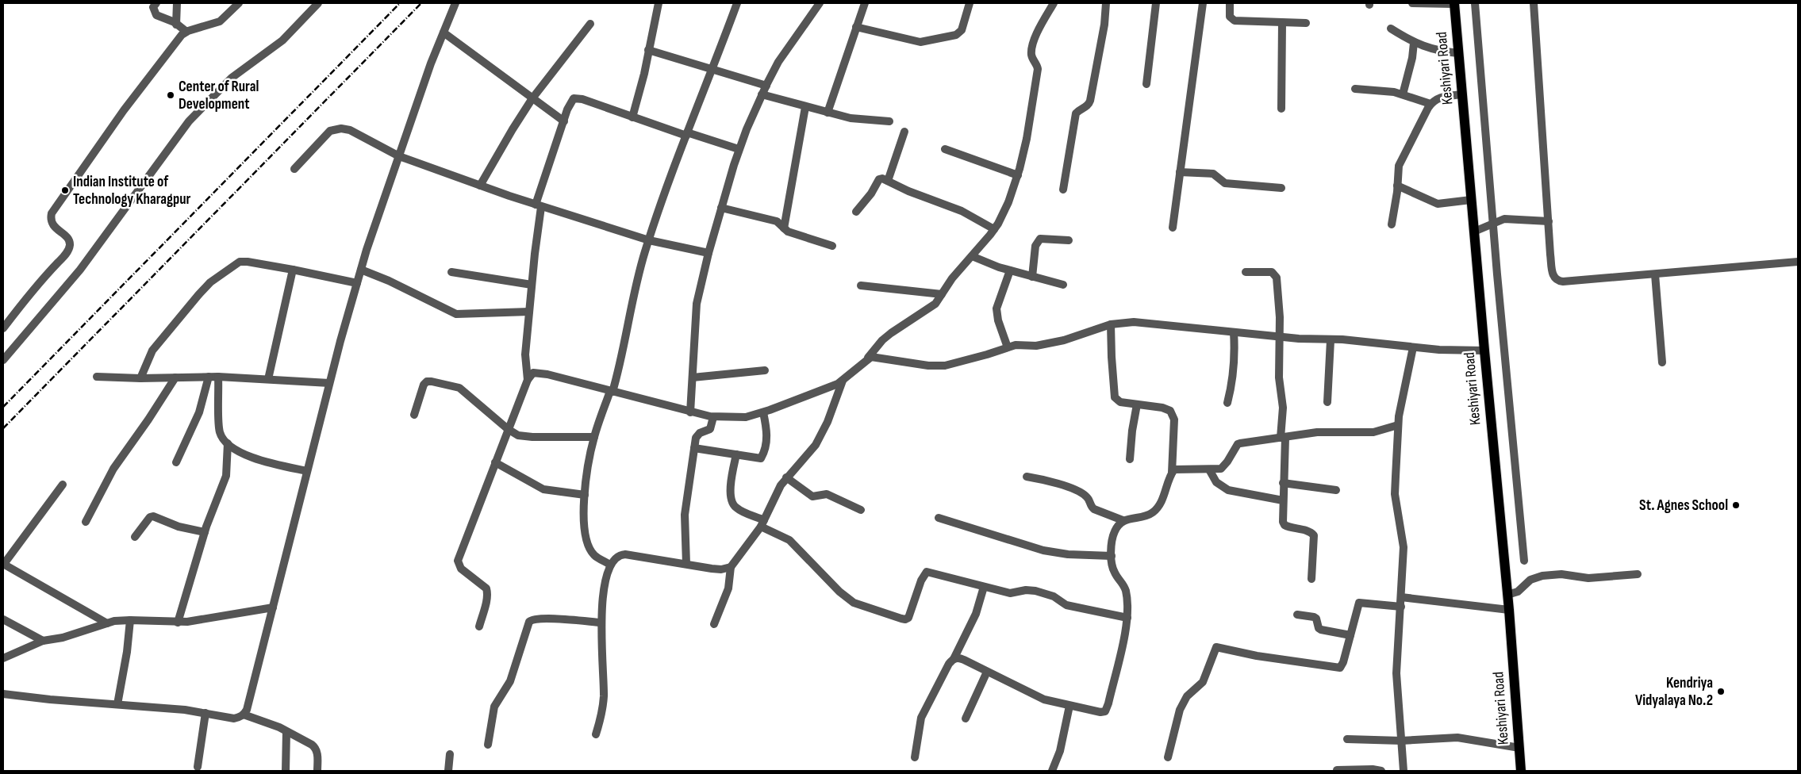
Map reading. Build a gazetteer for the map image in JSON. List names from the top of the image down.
{
  "streets": {
    "main road": ["Keshiyari Road"]
  },
  "places": [
    "Center of Rural Development",
    "Indian Institute of Technology Kharagpur",
    "St. Agnes School",
    "Kendriya Vidyalaya No.2"
  ]
}
